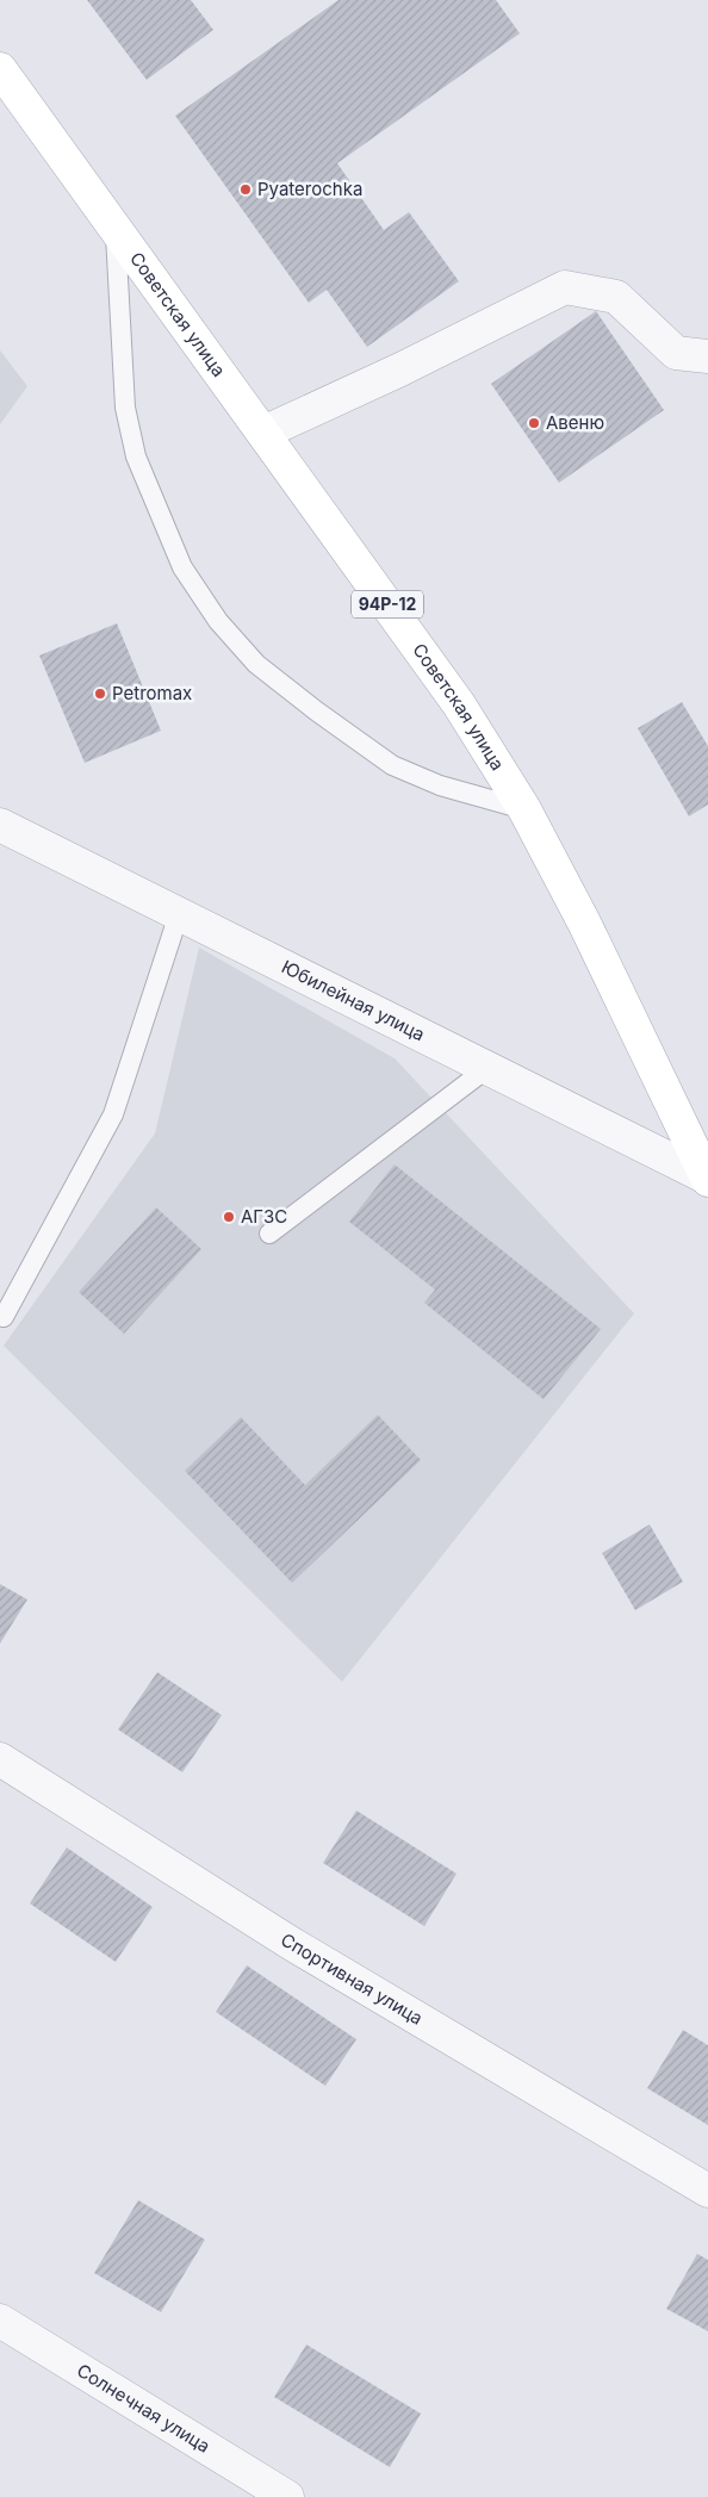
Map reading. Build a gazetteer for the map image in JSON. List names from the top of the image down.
{
  "streets": {
    "main road": ["Советская улица", "94Р-12"],
    "street": ["Юбилейная улица", "Спортивная улица", "Солнечная улица"]
  },
  "crossings": [
    ["Советская улица", "Юбилейная улица"]
  ],
  "places": [
    "Pyaterochka",
    "Авеню",
    "Petromax",
    "АГЗС"
  ]
}
